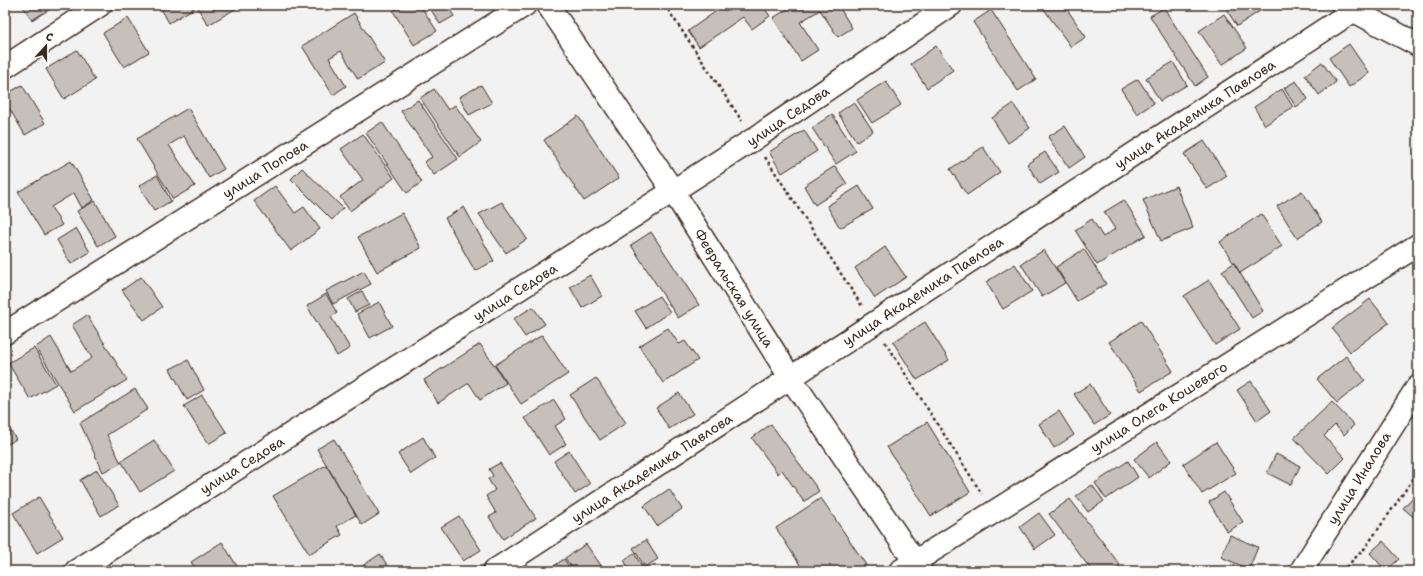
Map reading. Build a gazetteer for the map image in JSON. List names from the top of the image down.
{
  "streets": {
    "street": [
      "улица Академика Павлова",
      "улица Седова",
      "улица Попова",
      "Февральская улица",
      "улица Олега Кошевого",
      "улица Иналова"
    ]
  },
  "crossings": [
    ["улица Академика Павлова", "Февральская улица"],
    ["улица Седова", "Февральская улица"],
    ["Февральская улица", "улица Олега Кошевого"]
  ],
  "north": "top"
}
